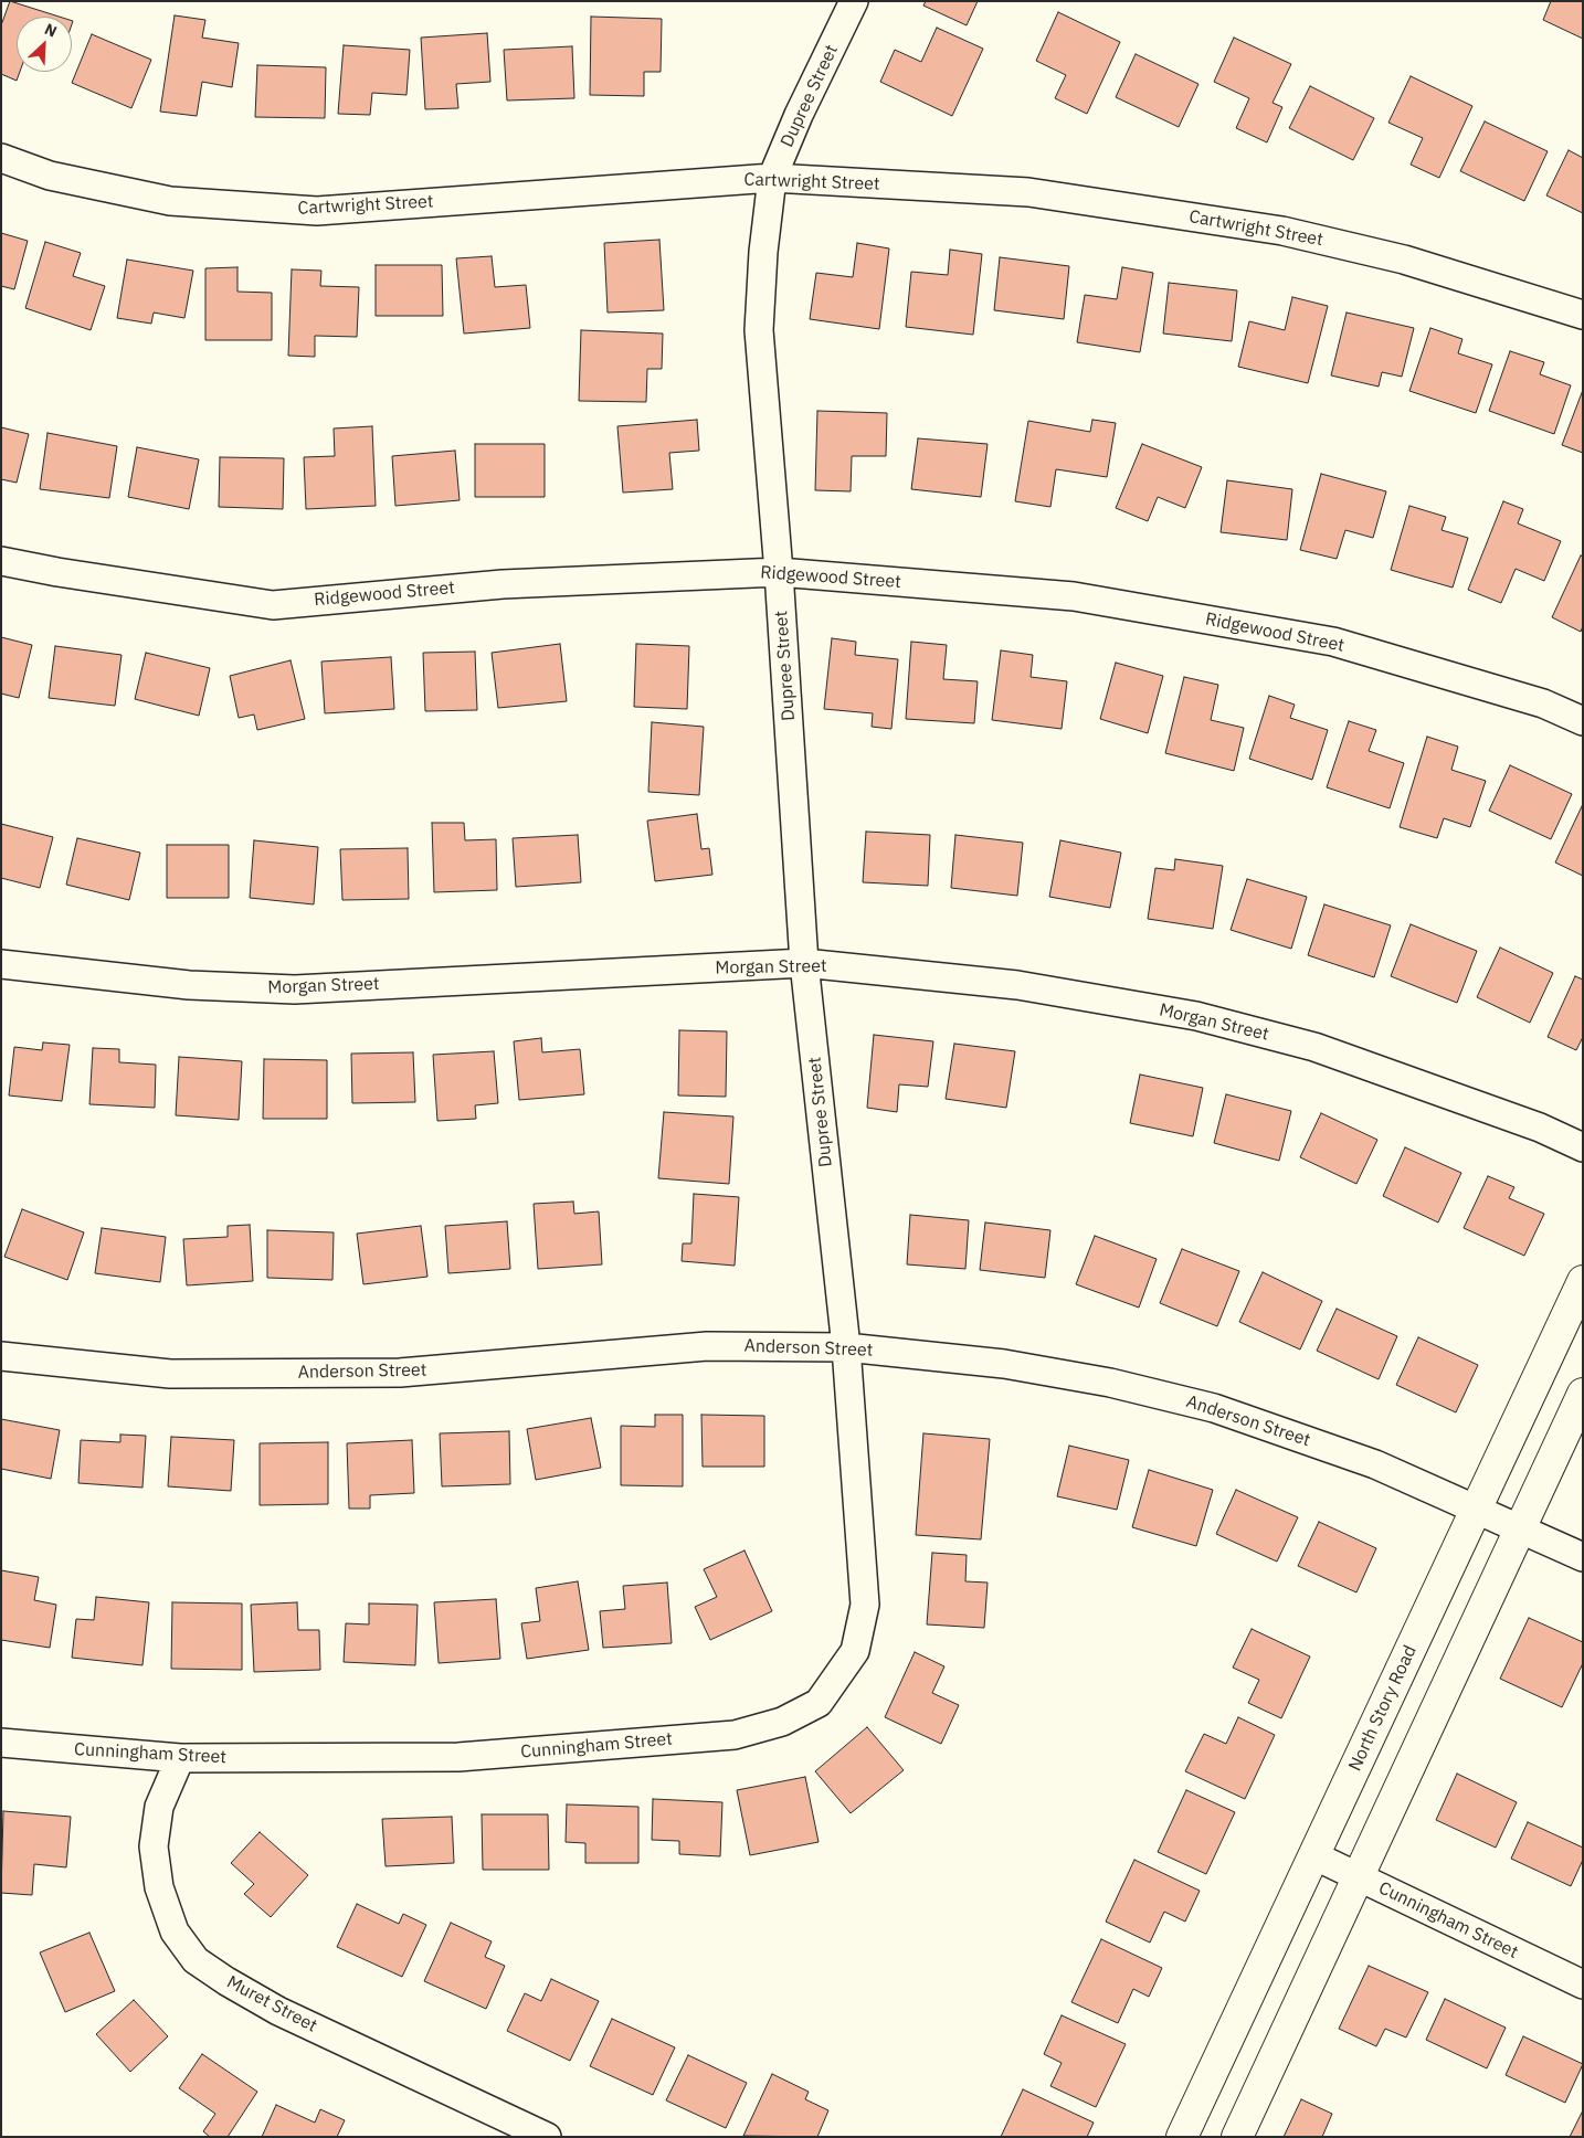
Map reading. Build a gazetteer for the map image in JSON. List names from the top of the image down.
{
  "streets": {
    "main road": ["North Story Road"],
    "street": [
      "Dupree Street",
      "Cartwright Street",
      "Ridgewood Street",
      "Morgan Street",
      "Anderson Street",
      "Cunningham Street",
      "Muret Street"
    ]
  },
  "crossings": [
    ["Dupree Street", "Cartwright Street"],
    ["Dupree Street", "Ridgewood Street"],
    ["Dupree Street", "Morgan Street"],
    ["Dupree Street", "Anderson Street"],
    ["Dupree Street", "Cunningham Street"],
    ["Anderson Street", "North Story Road"],
    ["Anderson Street", "Cunningham Street"],
    ["North Story Road", "Cunningham Street"],
    ["Cunningham Street", "Muret Street"]
  ],
  "north": "top right"
}
